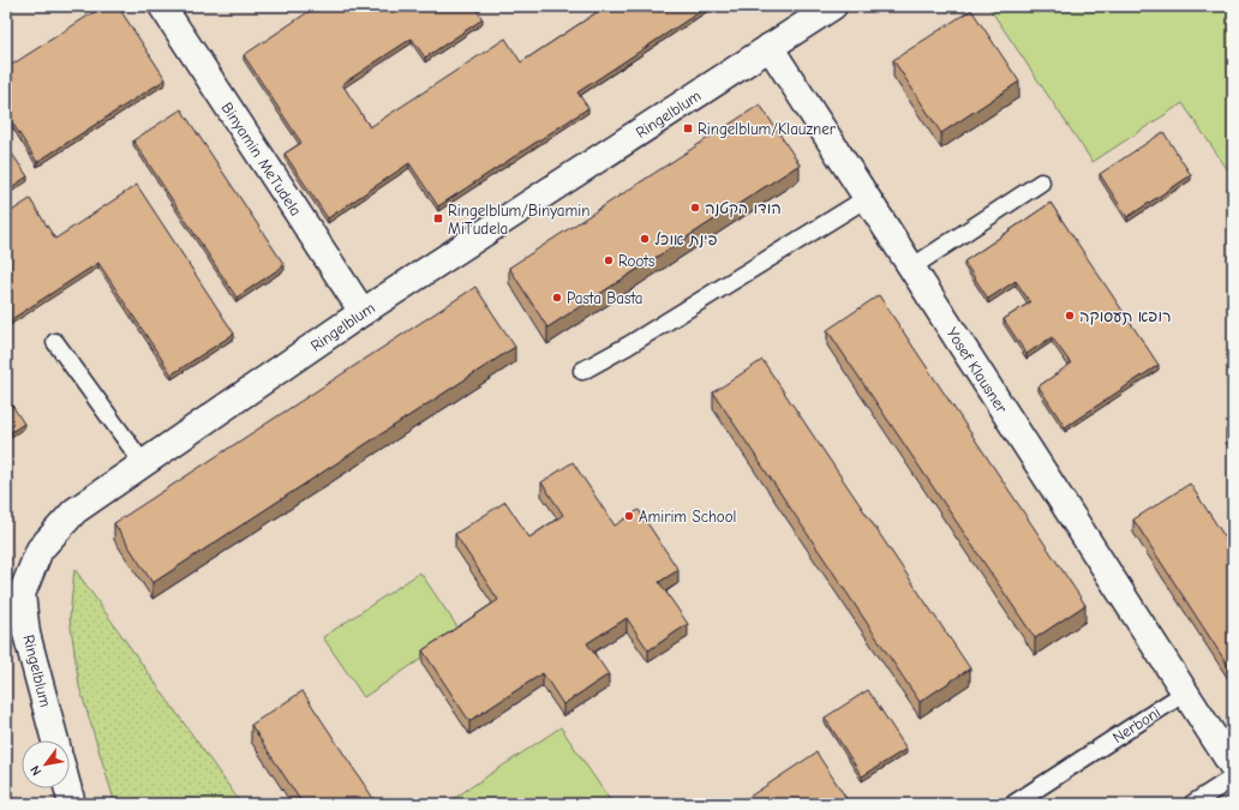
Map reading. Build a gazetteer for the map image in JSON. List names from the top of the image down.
{
  "streets": {
    "street": ["Ringelblum", "Binyamin MeTudela", "Yosef Klausner"],
    "lane": ["Nerboni"]
  },
  "crossings": [
    ["Ringelblum", "Binyamin MeTudela"],
    ["Ringelblum", "Yosef Klausner"],
    ["Yosef Klausner", "Nerboni"]
  ],
  "places": {
    "transit": ["Ringelblum/Klauzner", "Ringelblum/Binyamin MiTudela"],
    "other": [
      "הודו הקטנה",
      "פינת אוכל",
      "Roots",
      "Pasta Basta",
      "רופא תעסוקה",
      "Amirim School"
    ]
  },
  "north": "bottom left"
}
